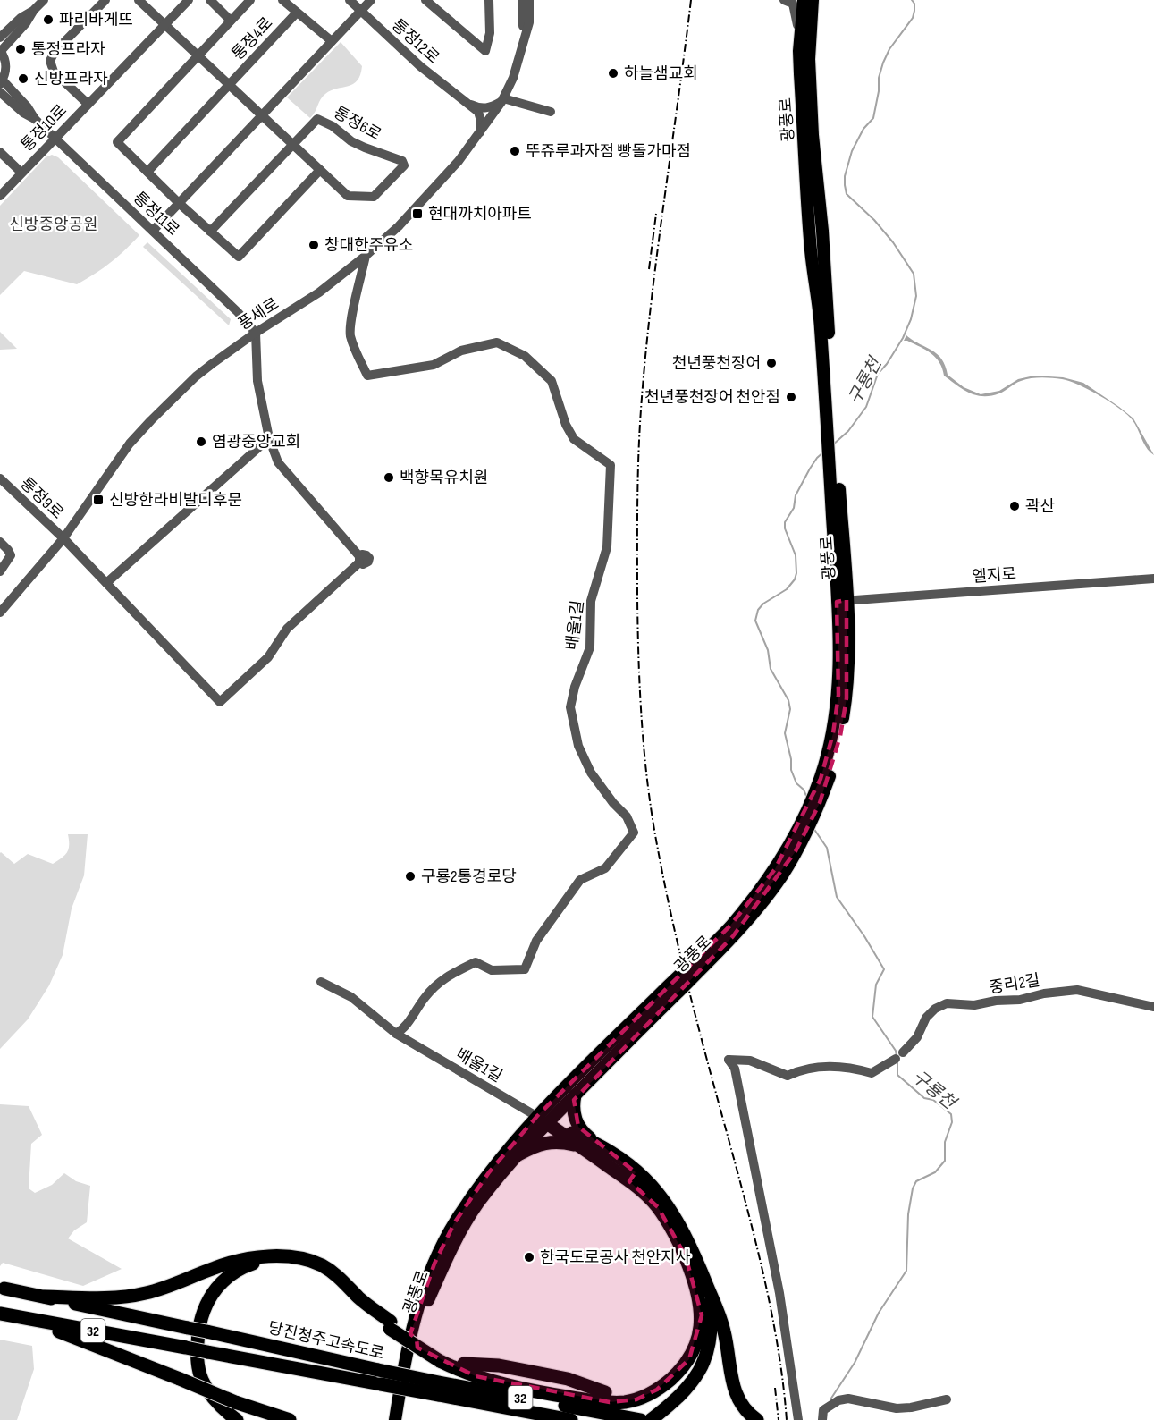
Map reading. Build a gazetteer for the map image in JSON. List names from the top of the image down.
{
  "streets": {
    "highway": ["32", "당진청주고속도로"],
    "main road": ["광풍로"],
    "street": [
      "통정4로",
      "통정12로",
      "통정6로",
      "통정10로",
      "통정11로",
      "풍세로",
      "통정9로",
      "엘지로",
      "배울1길",
      "중리2길"
    ]
  },
  "crossings": [
    ["통정4로", "통정6로"],
    ["통정4로", "통정10로"],
    ["광풍로", "엘지로"],
    ["광풍로", "배울1길"],
    ["통정10로", "통정11로"],
    ["통정11로", "풍세로"],
    ["풍세로", "통정9로"],
    ["풍세로", "배울1길"]
  ],
  "water": ["구룡천"],
  "parks": ["신방중앙공원"],
  "places": {
    "other": [
      "파리바게뜨",
      "통정프라자",
      "하늘샘교회",
      "신방프라자",
      "뚜쥬루과자점 빵돌가마점",
      "창대한주유소",
      "천년풍천장어",
      "천년풍천장어 천안점",
      "염광중앙교회",
      "백향목유치원",
      "곽산",
      "구룡2통경로당",
      "한국도로공사 천안지사"
    ],
    "transit": ["현대까치아파트", "신방한라비발디후문"]
  }
}
